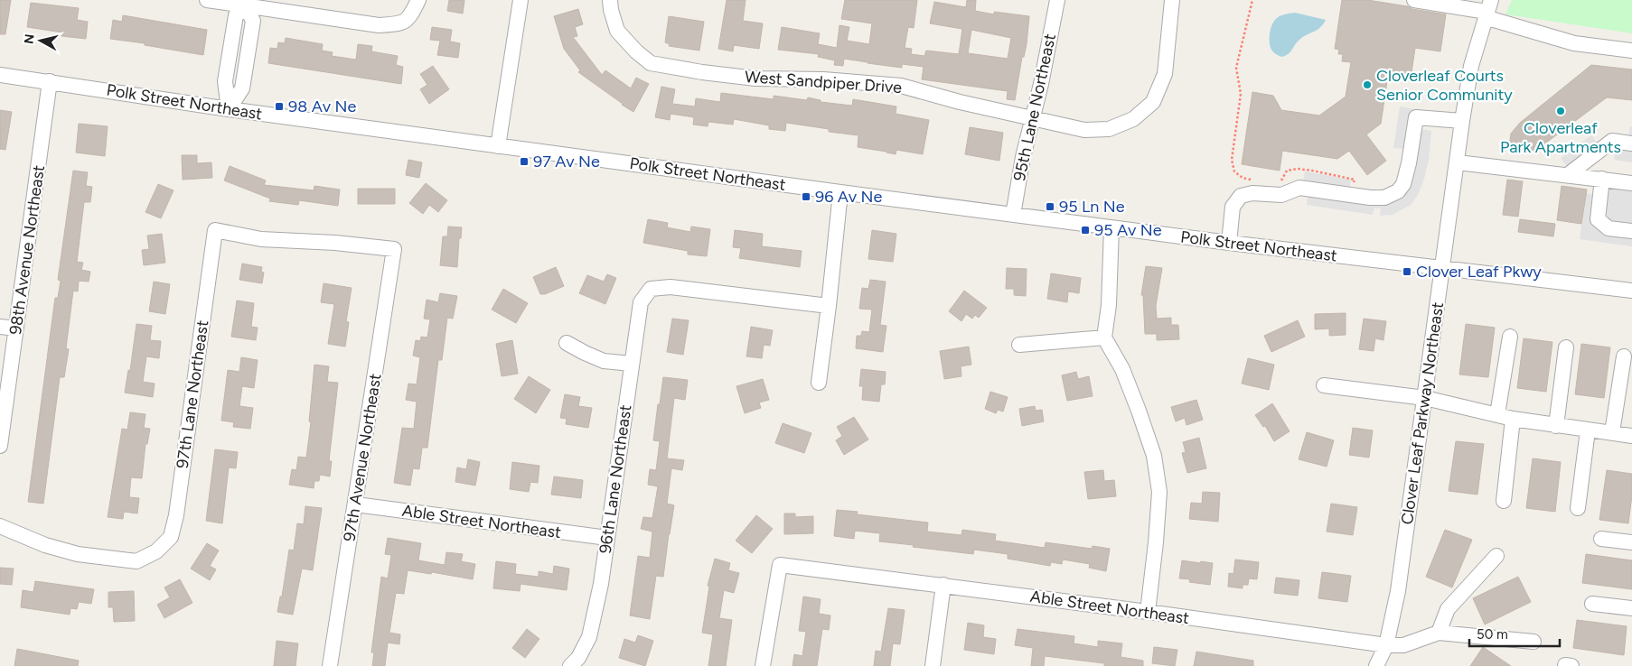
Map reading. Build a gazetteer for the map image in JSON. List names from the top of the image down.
{
  "streets": {
    "street": [
      "West Sandpiper Drive",
      "Polk Street Northeast",
      "95th Lane Northeast",
      "98th Avenue Northeast",
      "97th Lane Northeast",
      "Clover Leaf Parkway Northeast",
      "97th Avenue Northeast",
      "96th Lane Northeast",
      "Able Street Northeast"
    ]
  },
  "crossings": [
    ["West Sandpiper Drive", "95th Lane Northeast"],
    ["Polk Street Northeast", "95th Lane Northeast"],
    ["Polk Street Northeast", "98th Avenue Northeast"],
    ["Polk Street Northeast", "Clover Leaf Parkway Northeast"],
    ["97th Lane Northeast", "97th Avenue Northeast"],
    ["Clover Leaf Parkway Northeast", "Able Street Northeast"],
    ["97th Avenue Northeast", "Able Street Northeast"],
    ["96th Lane Northeast", "Able Street Northeast"]
  ],
  "places": {
    "other": ["Cloverleaf Courts Senior Community", "Cloverleaf Park Apartments"],
    "transit": [
      "98 Av Ne",
      "97 Av Ne",
      "96 Av Ne",
      "95 Ln Ne",
      "95 Av Ne",
      "Clover Leaf Pkwy"
    ]
  },
  "scale_bar": "50 m",
  "north": "left"
}
